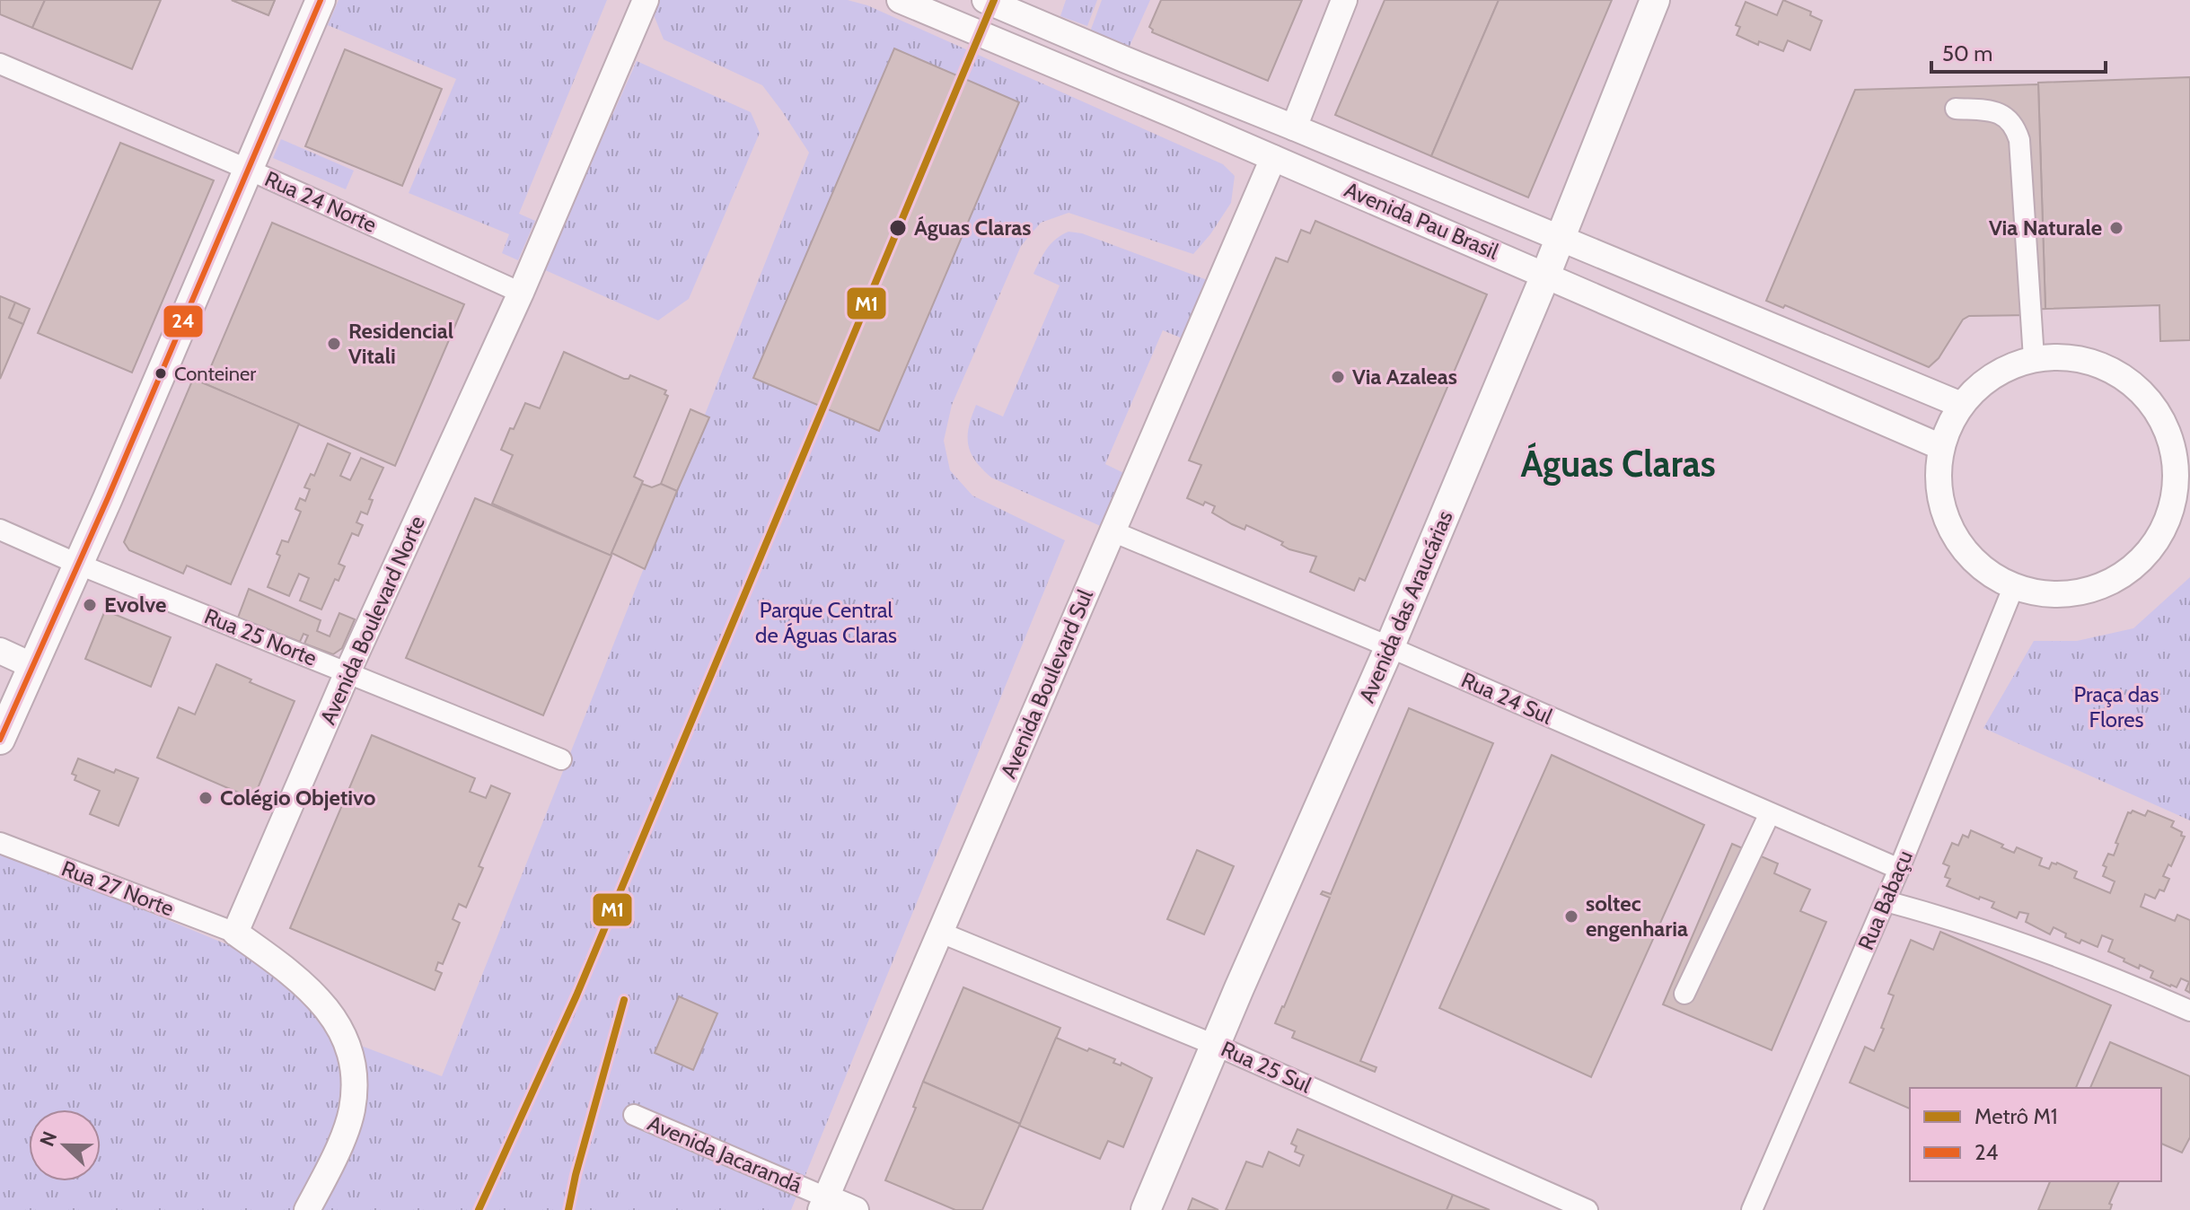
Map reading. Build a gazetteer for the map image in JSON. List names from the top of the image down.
{
  "streets": {
    "main road": ["Avenida das Araucárias"],
    "street": [
      "Rua 24 Norte",
      "Avenida Pau Brasil",
      "Avenida Boulevard Norte",
      "Rua 25 Norte",
      "Avenida Boulevard Sul",
      "Rua 24 Sul",
      "Rua 27 Norte",
      "Rua Babaçu",
      "Rua 25 Sul",
      "Avenida Jacarandá"
    ]
  },
  "crossings": [
    ["Rua 24 Norte", "Avenida Boulevard Norte"],
    ["Avenida Pau Brasil", "Avenida das Araucárias"],
    ["Avenida Pau Brasil", "Avenida Boulevard Sul"],
    ["Avenida Pau Brasil", "Rua Babaçu"],
    ["Avenida das Araucárias", "Rua 24 Sul"],
    ["Avenida das Araucárias", "Rua 25 Sul"],
    ["Avenida Boulevard Norte", "Rua 25 Norte"],
    ["Avenida Boulevard Norte", "Rua 27 Norte"],
    ["Avenida Boulevard Sul", "Rua 24 Sul"],
    ["Avenida Boulevard Sul", "Rua 25 Sul"],
    ["Avenida Boulevard Sul", "Avenida Jacarandá"],
    ["Rua 24 Sul", "Rua Babaçu"]
  ],
  "districts": ["Águas Claras"],
  "parks": ["Parque Central de Águas Claras", "Praça das Flores"],
  "places": [
    "Águas Claras",
    "Via Naturale",
    "Residencial Vitali",
    "Conteiner",
    "Via Azaleas",
    "Evolve",
    "Colégio Objetivo",
    "soltec engenharia"
  ],
  "lines": ["metro line M1", "transit line 24"],
  "legend": ["Metrô M1", "24"],
  "scale_bar": "50 m",
  "north": "left"
}
